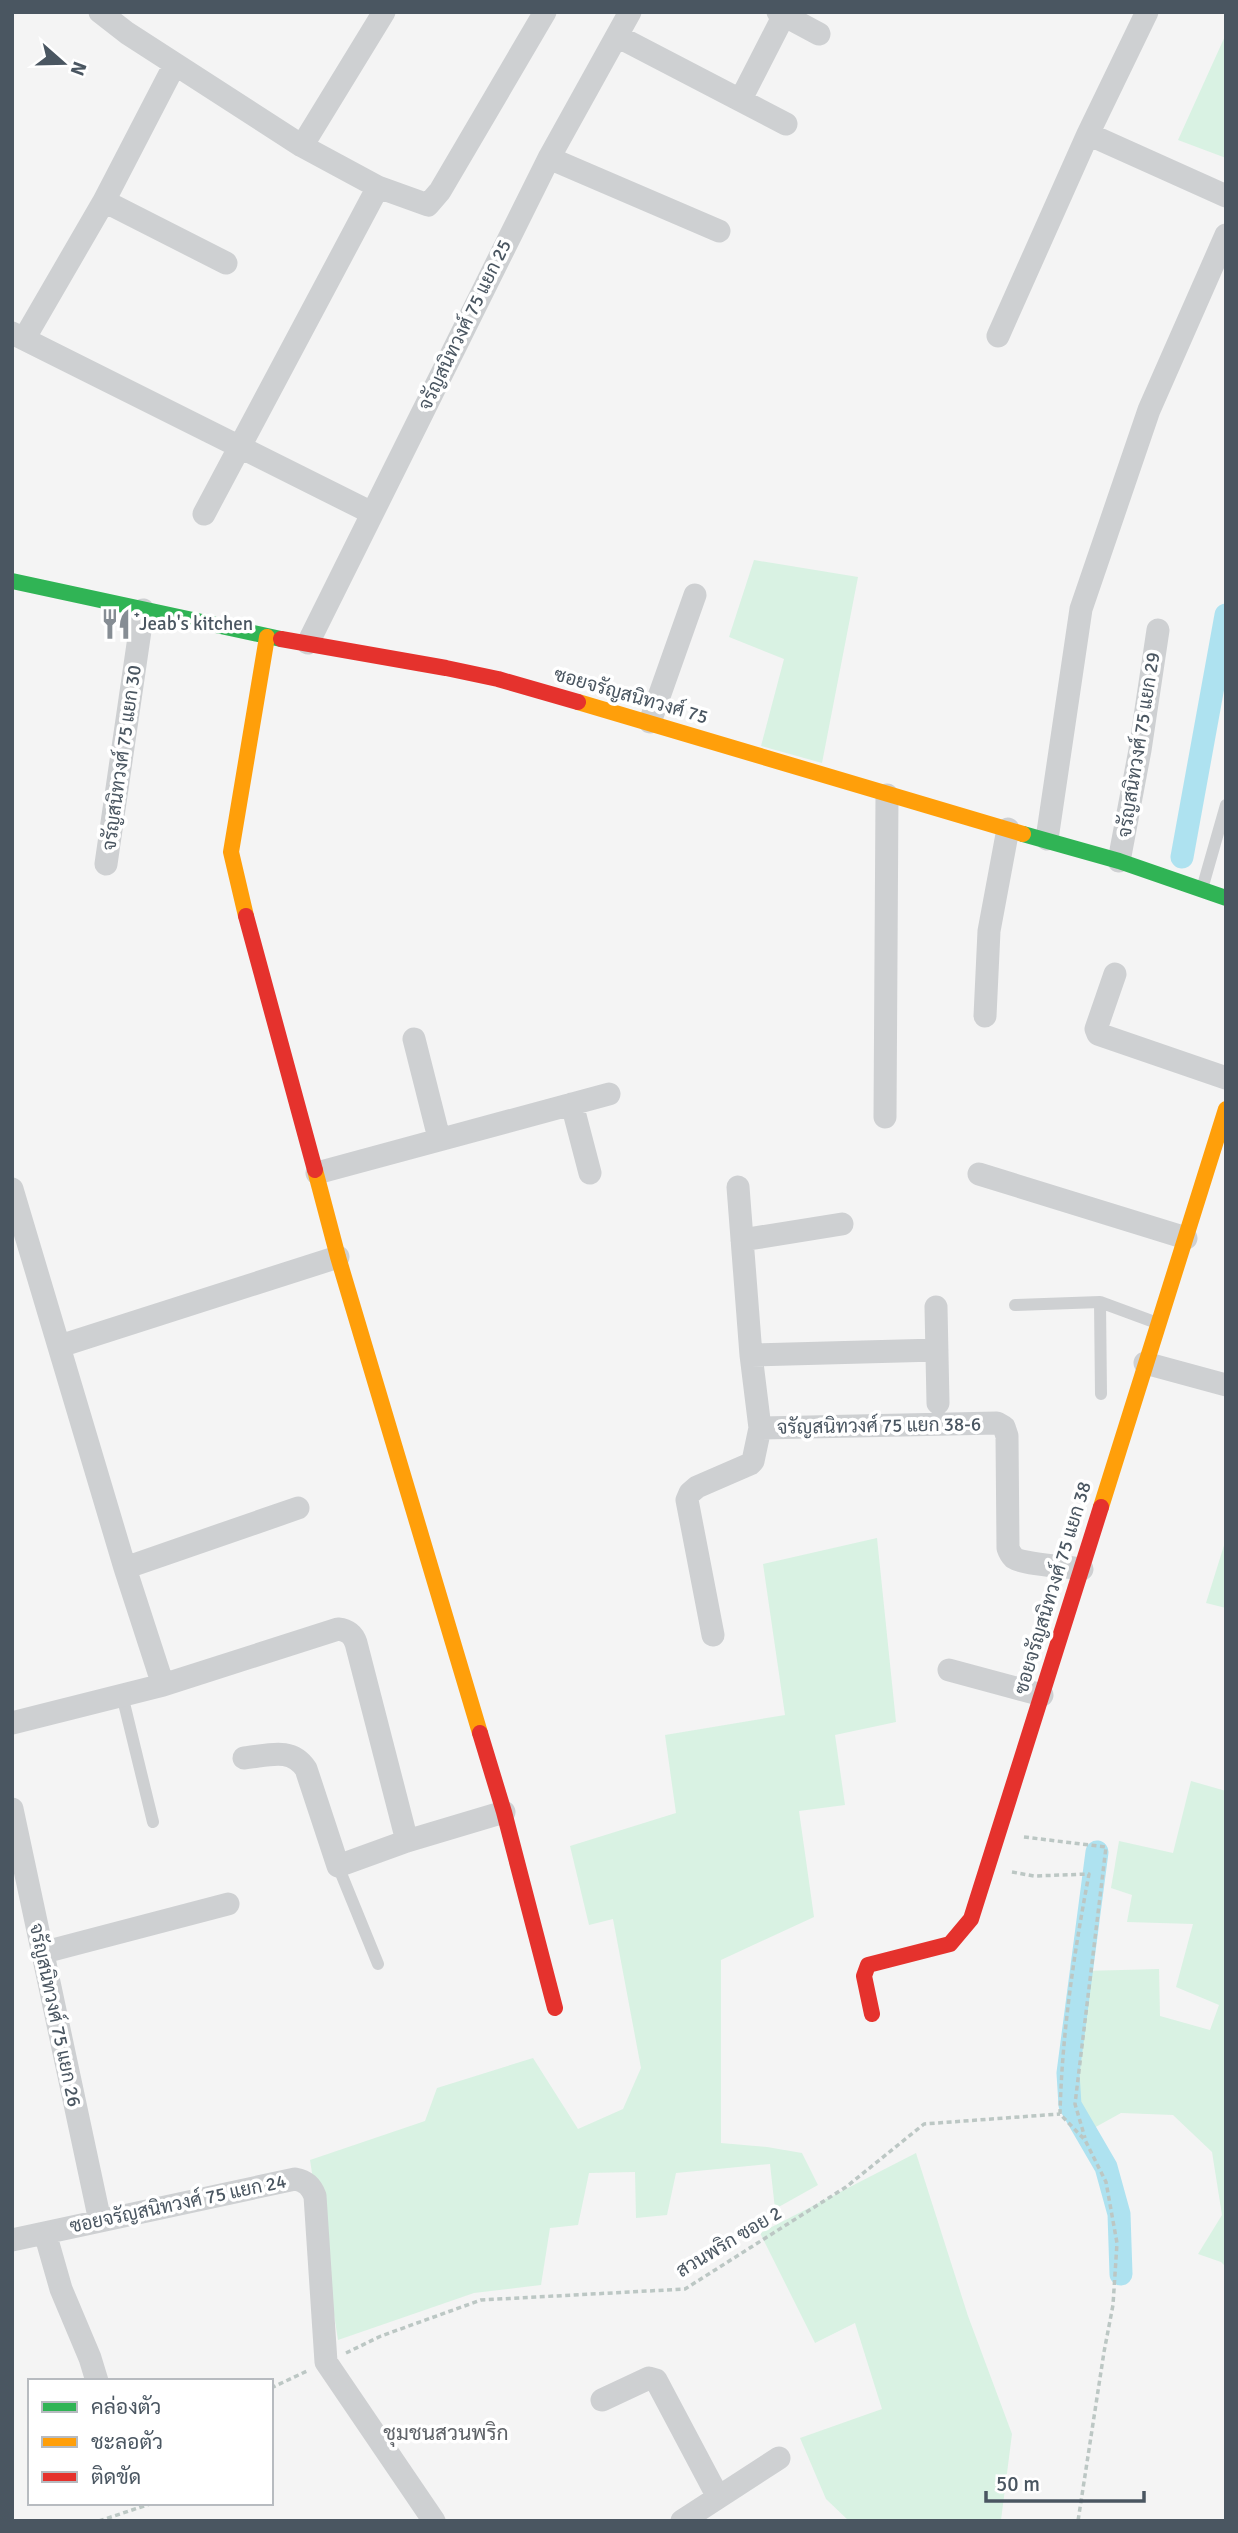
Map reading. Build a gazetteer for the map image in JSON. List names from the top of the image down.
{
  "streets": {
    "street": [
      "จรัญสนิทวงศ์ 75 แยก 25",
      "ซอยจรัญสนิทวงศ์ 75",
      "จรัญสนิทวงศ์ 75 แยก 29",
      "จรัญสนิทวงศ์ 75 แยก 30",
      "จรัญสนิทวงศ์ 75 แยก 38-6",
      "ซอยจรัญสนิทวงศ์ 75 แยก 38",
      "จรัญสนิทวงศ์ 75 แยก 26",
      "ซอยจรัญสนิทวงศ์ 75 แยก 24"
    ],
    "path": ["สวนพริก ซอย 2"]
  },
  "crossings": [
    ["จรัญสนิทวงศ์ 75 แยก 25", "ซอยจรัญสนิทวงศ์ 75"],
    ["ซอยจรัญสนิทวงศ์ 75", "จรัญสนิทวงศ์ 75 แยก 29"],
    ["ซอยจรัญสนิทวงศ์ 75", "จรัญสนิทวงศ์ 75 แยก 30"],
    ["จรัญสนิทวงศ์ 75 แยก 38-6", "ซอยจรัญสนิทวงศ์ 75 แยก 38"],
    ["จรัญสนิทวงศ์ 75 แยก 26", "ซอยจรัญสนิทวงศ์ 75 แยก 24"],
    ["ซอยจรัญสนิทวงศ์ 75 แยก 24", "สวนพริก ซอย 2"]
  ],
  "districts": ["ชุมชนสวนพริก"],
  "places": {
    "restaurant": ["๋Jeab's kitchen"]
  },
  "legend": ["คล่องตัว", "ชะลอตัว", "ติดขัด"],
  "scale_bar": "50 m",
  "north": "right"
}
